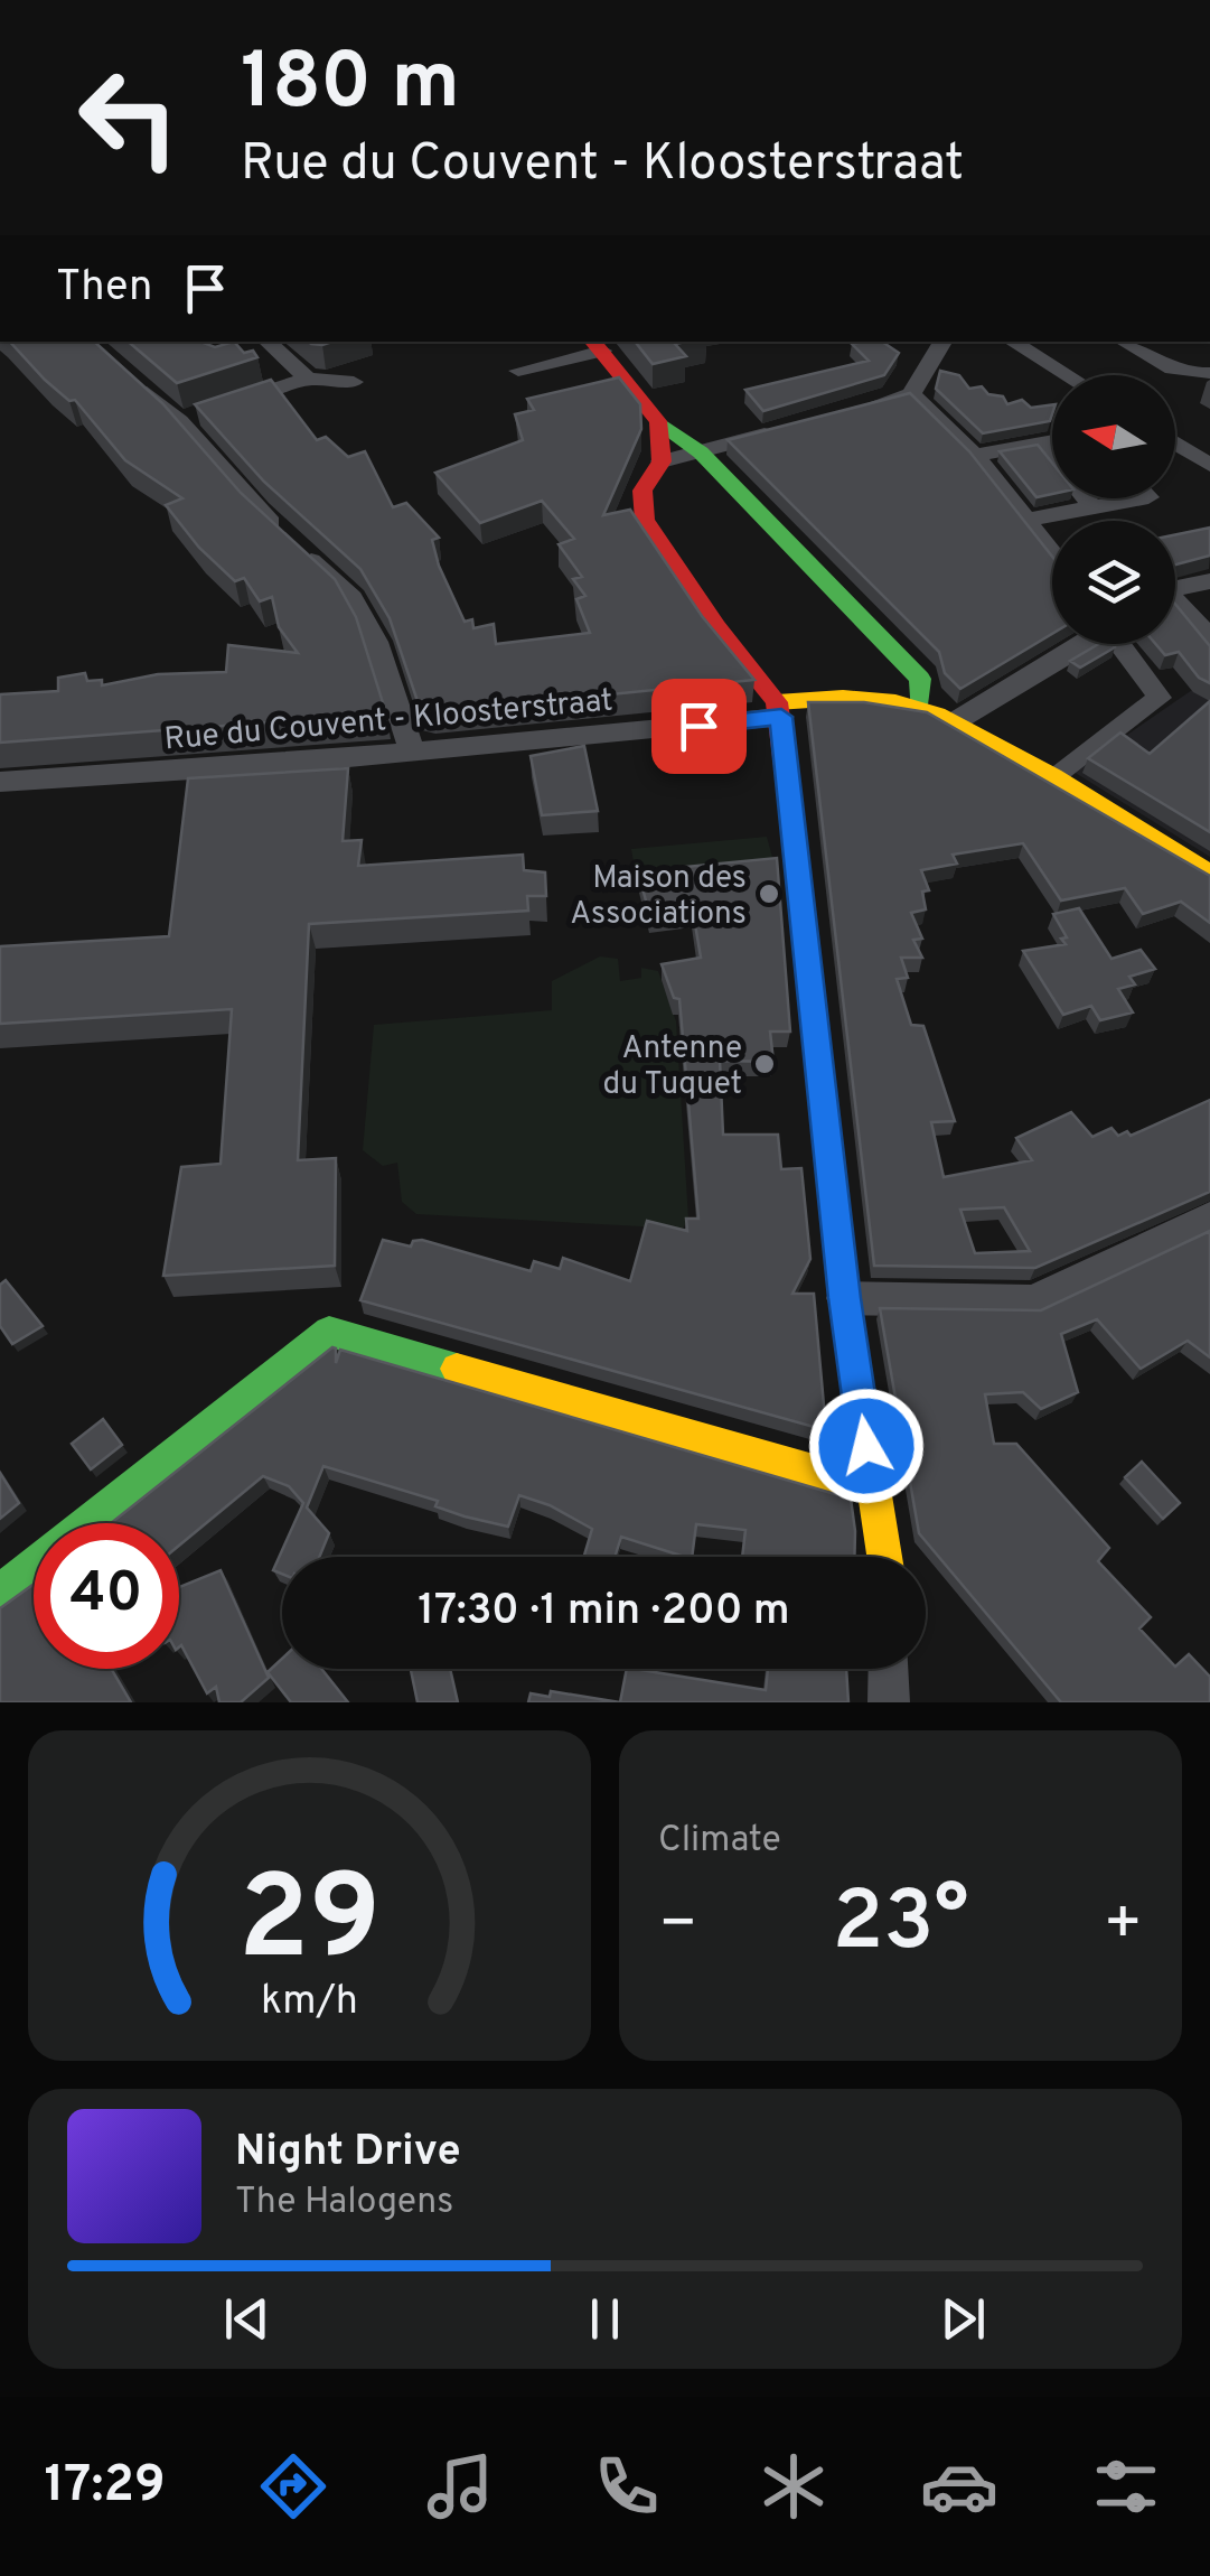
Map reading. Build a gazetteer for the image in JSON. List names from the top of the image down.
{
  "streets": {
    "street": ["Rue du Couvent - Kloosterstraat"]
  },
  "places": ["Maison des Associations", "Antenne du Tuquet"],
  "north": "left",
  "page": {
    "turn": ["180 m", "Rue du Couvent - Kloosterstraat"],
    "then": "Then",
    "limit": "40",
    "trip": "17:30 · 1 min · 200 m",
    "tile": "Climate",
    "heat": ["−", "23°", "+"],
    "song": ["Night Drive", "The Halogens"],
    "tabs": "17:29",
    "gauge": ["29", "km/h"]
  }
}
